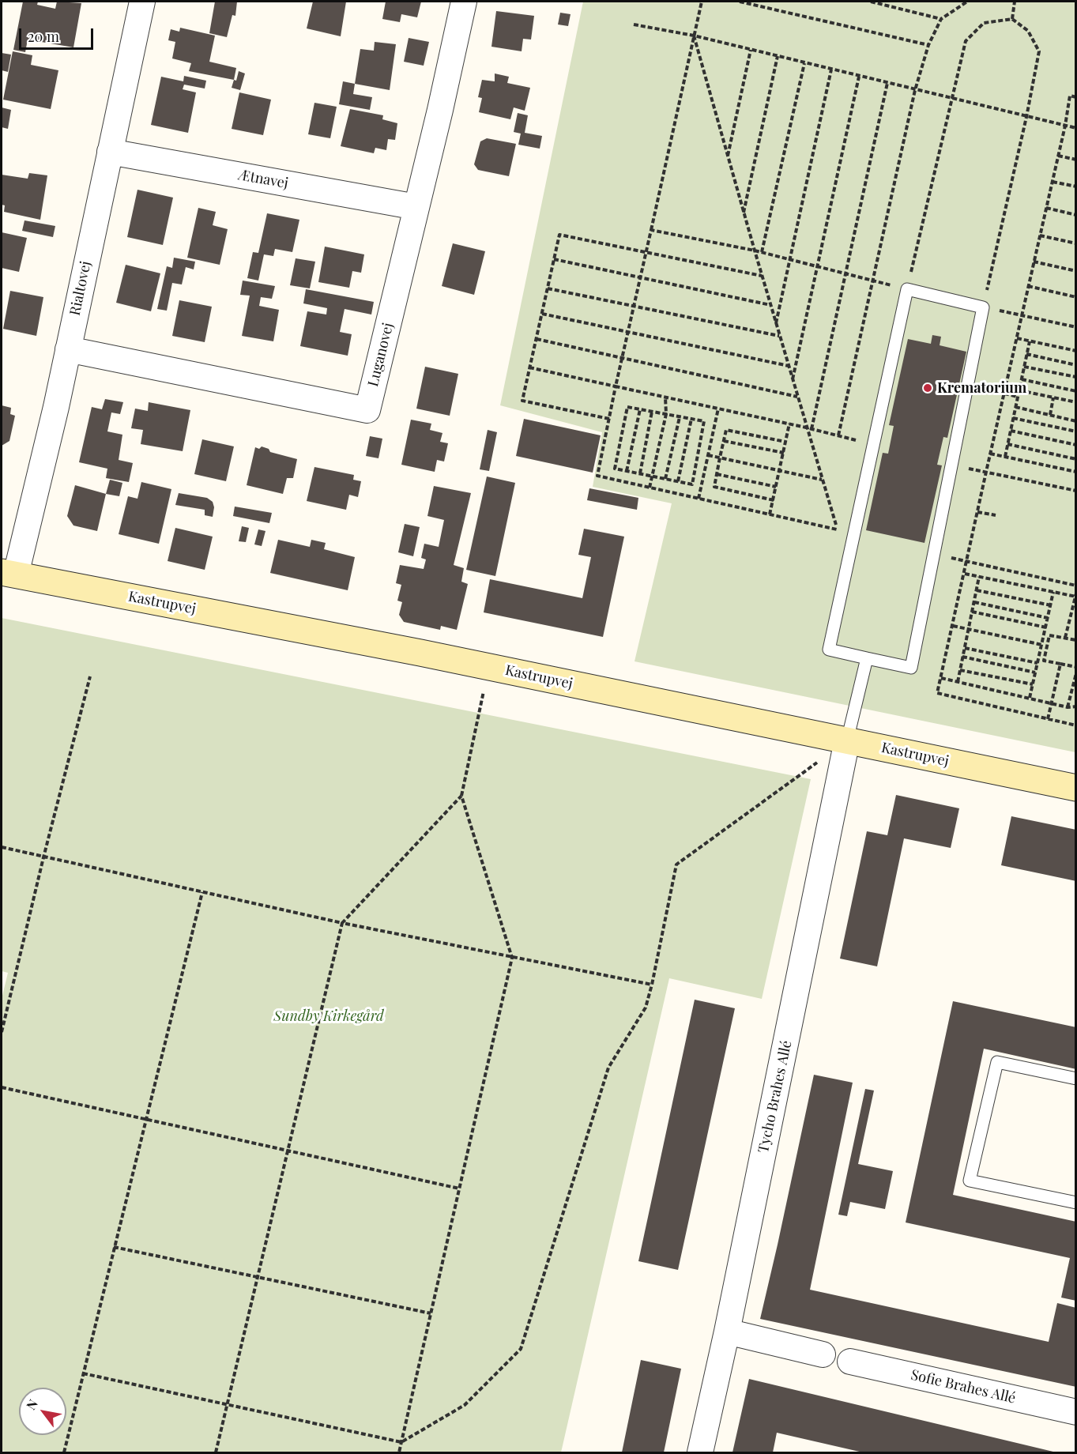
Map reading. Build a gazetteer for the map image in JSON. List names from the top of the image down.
{
  "streets": {
    "street": [
      "Ætnavej",
      "Rialtovej",
      "Luganovej",
      "Kastrupvej",
      "Tycho Brahes Allé",
      "Sofie Brahes Allé"
    ]
  },
  "crossings": [
    ["Ætnavej", "Rialtovej"],
    ["Ætnavej", "Luganovej"],
    ["Rialtovej", "Luganovej"],
    ["Rialtovej", "Kastrupvej"],
    ["Kastrupvej", "Tycho Brahes Allé"]
  ],
  "parks": ["Sundby Kirkegård"],
  "places": ["Krematorium"],
  "scale_bar": "20 m",
  "north": "top left"
}
